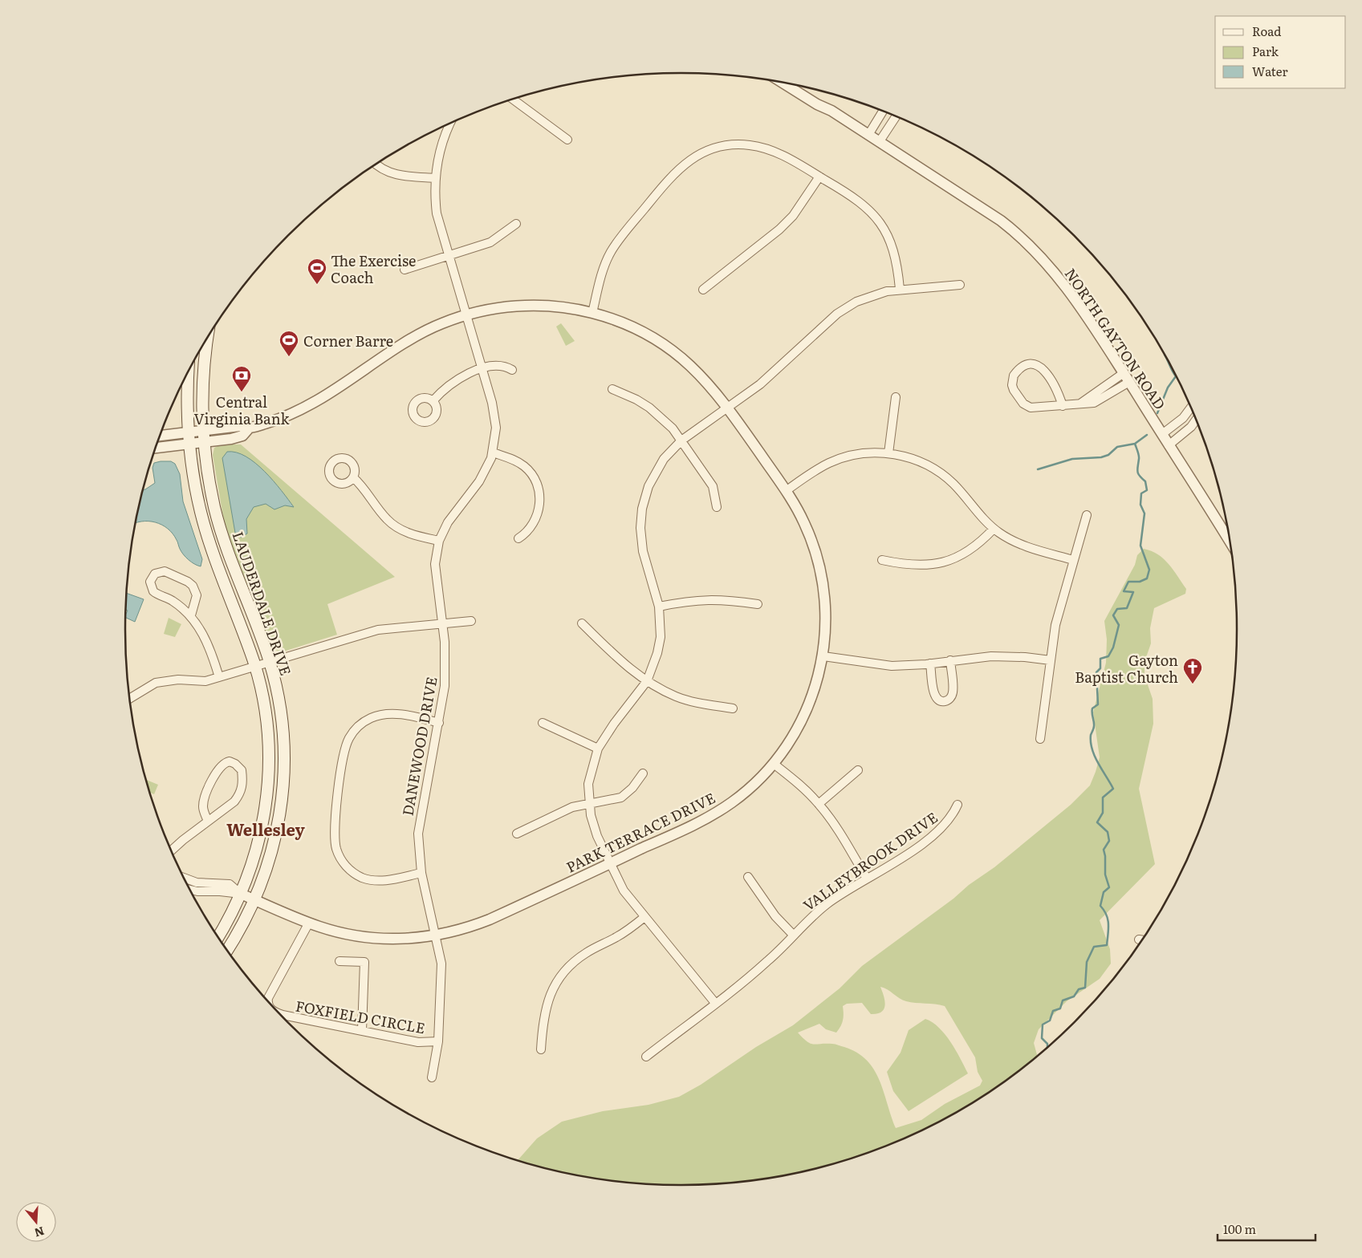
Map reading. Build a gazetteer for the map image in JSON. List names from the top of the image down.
{
  "streets": {
    "main road": ["LAUDERDALE DRIVE"],
    "street": [
      "NORTH GAYTON ROAD",
      "DANEWOOD DRIVE",
      "PARK TERRACE DRIVE",
      "VALLEYBROOK DRIVE",
      "FOXFIELD CIRCLE"
    ]
  },
  "crossings": [
    ["LAUDERDALE DRIVE", "PARK TERRACE DRIVE"],
    ["DANEWOOD DRIVE", "PARK TERRACE DRIVE"],
    ["DANEWOOD DRIVE", "FOXFIELD CIRCLE"],
    ["PARK TERRACE DRIVE", "FOXFIELD CIRCLE"]
  ],
  "districts": ["Wellesley"],
  "places": {
    "sports": ["The Exercise Coach", "Corner Barre"],
    "bank": ["Central Virginia Bank"],
    "church": ["Gayton Baptist Church"]
  },
  "legend": ["Road", "Park", "Water"],
  "scale_bar": "100 m",
  "north": "bottom"
}
